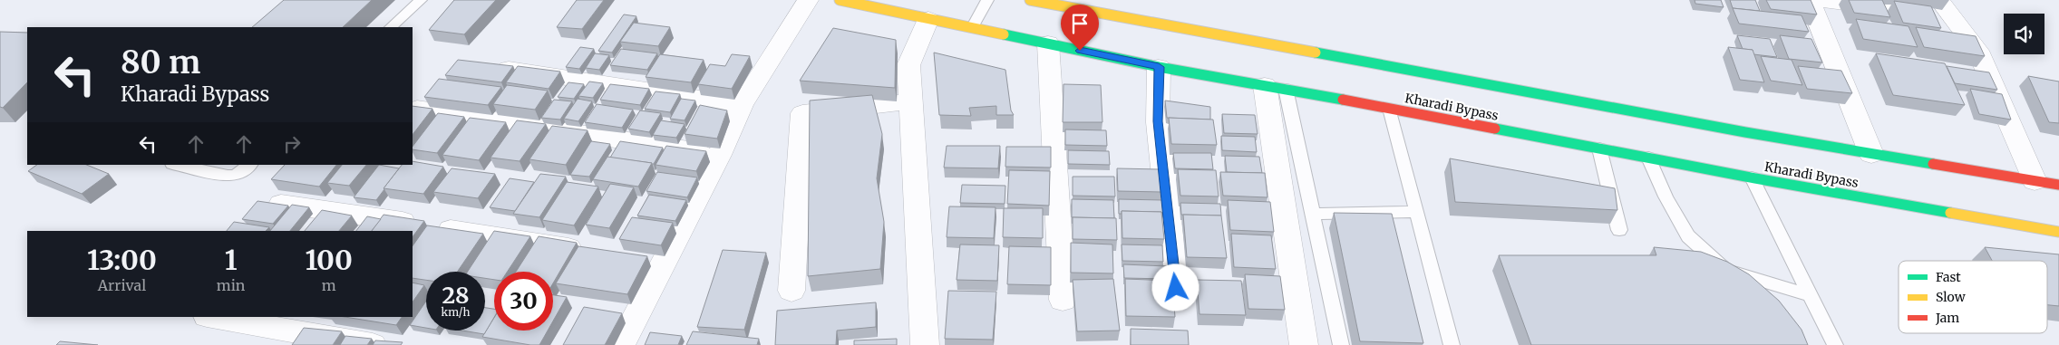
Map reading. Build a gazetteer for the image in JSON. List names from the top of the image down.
{
  "streets": {
    "highway": ["Kharadi Bypass"]
  },
  "legend": ["Fast", "Slow", "Jam"],
  "page": {
    "turn": ["80 m", "Kharadi Bypass"],
    "eta": [
      "13:00",
      "Arrival",
      "1",
      "min",
      "100",
      "m"
    ],
    "speed": "28 km/h",
    "limit": "30"
  }
}
